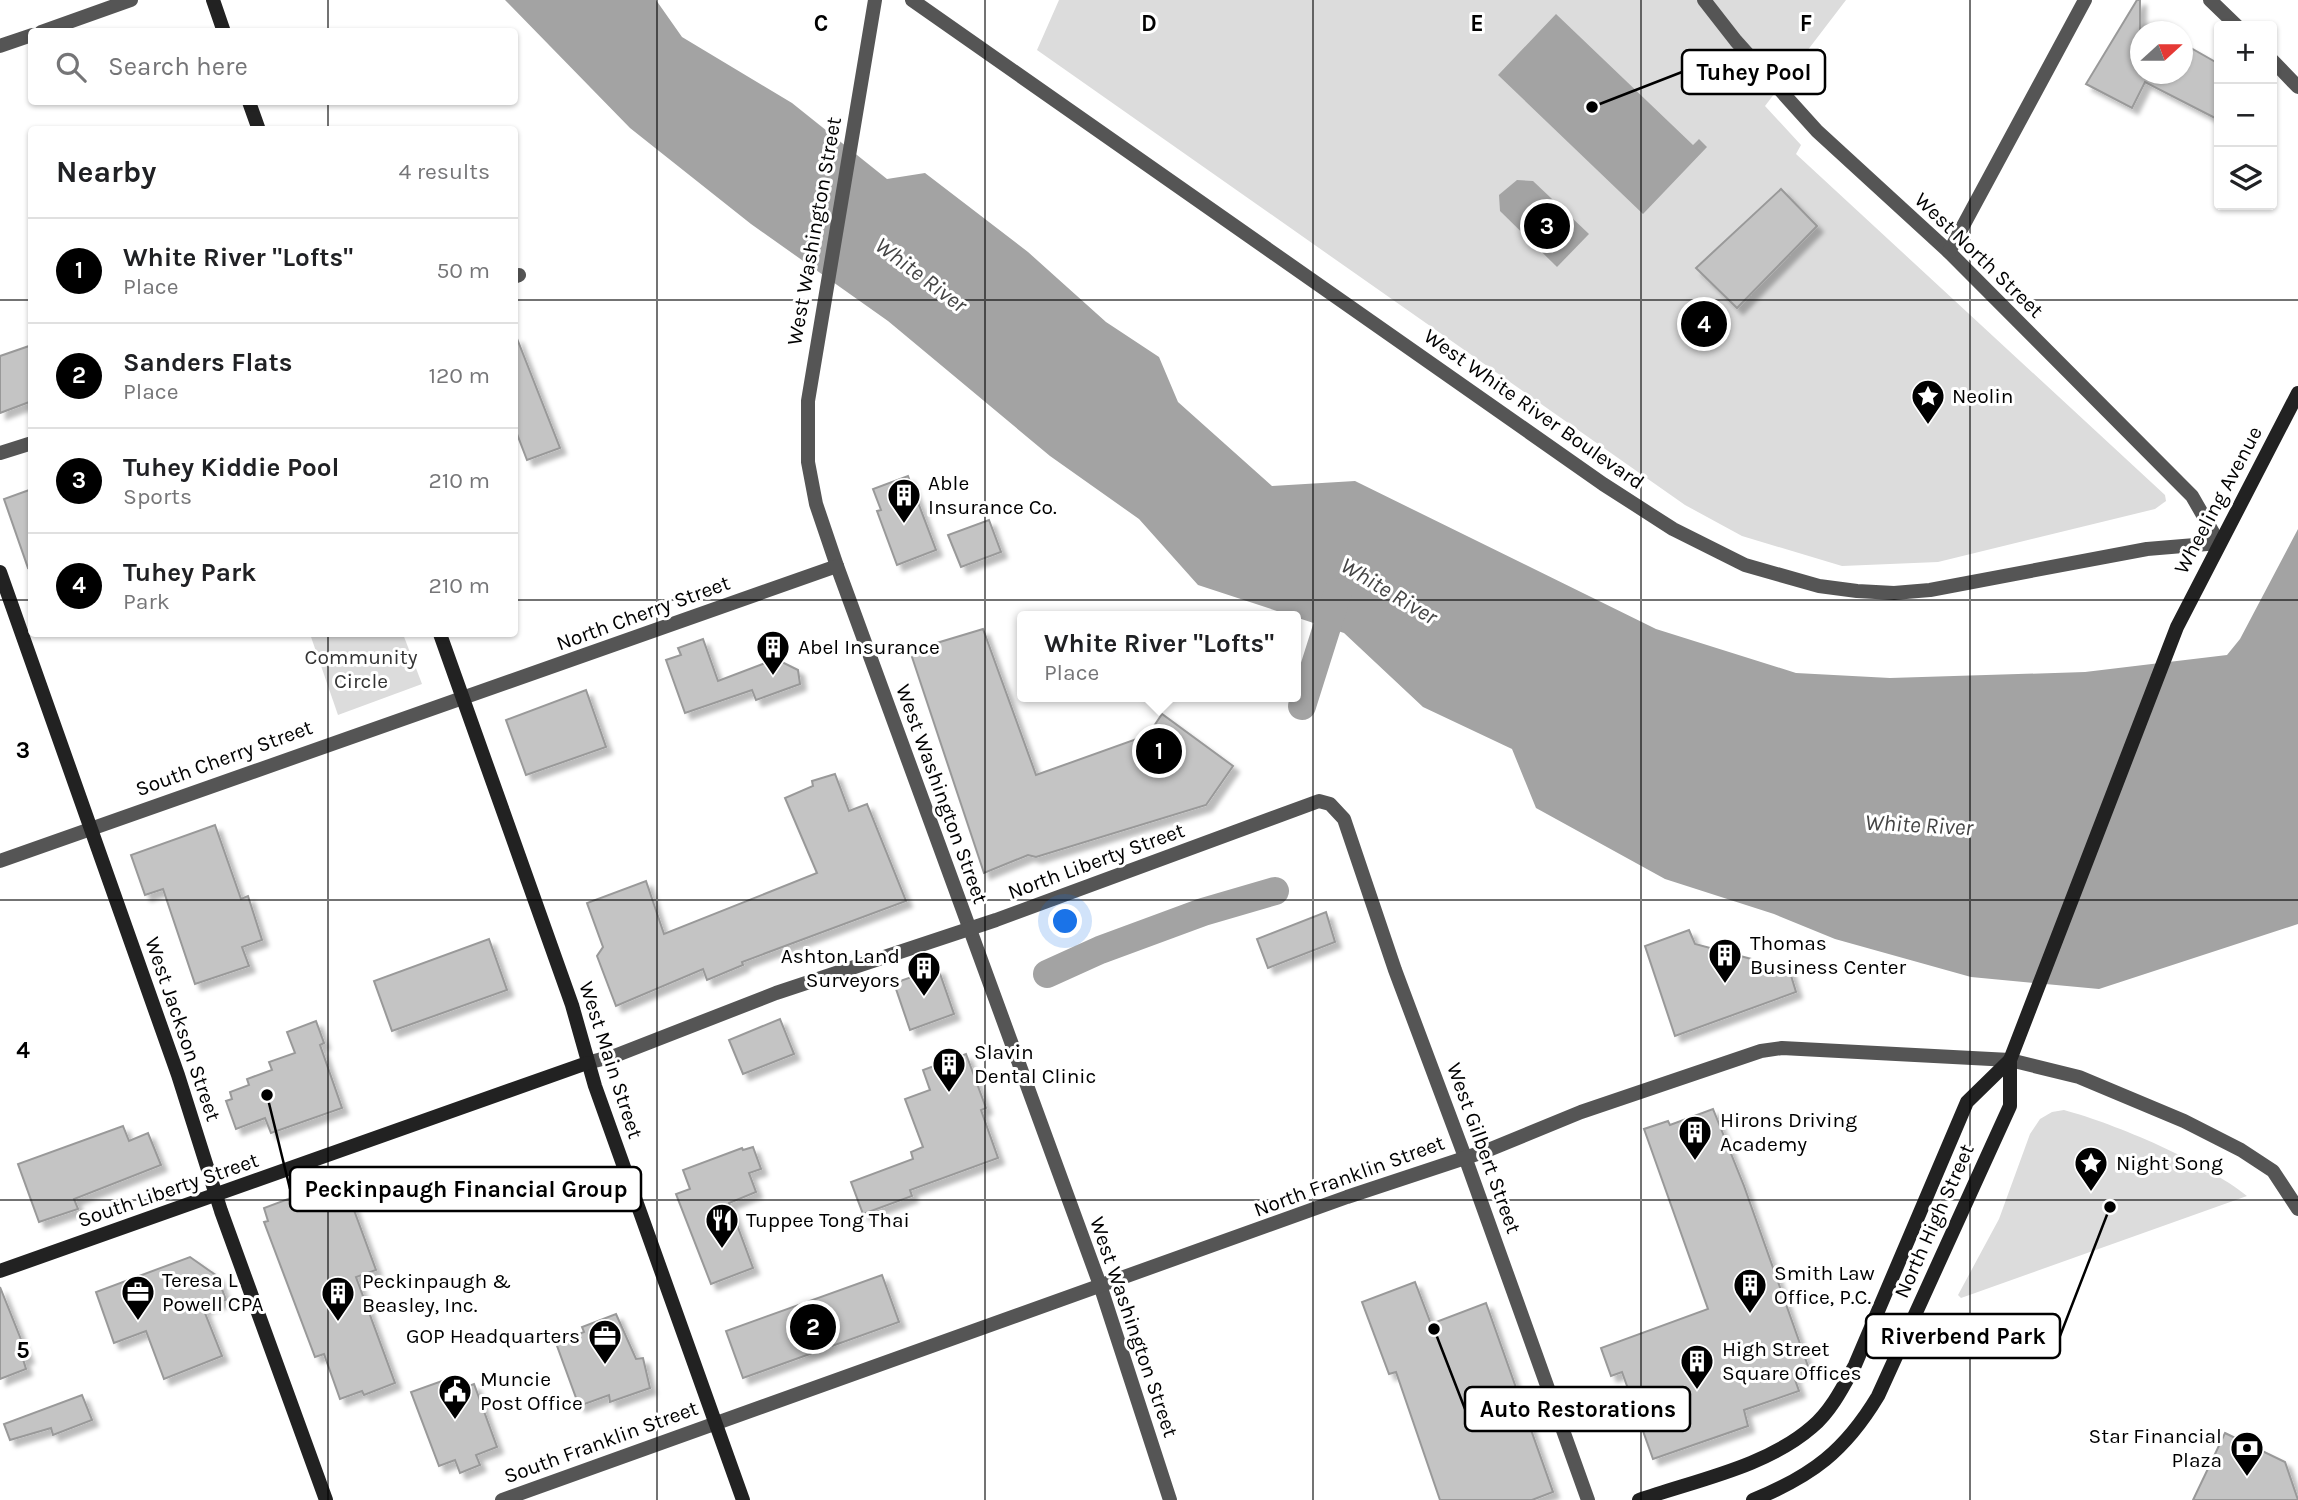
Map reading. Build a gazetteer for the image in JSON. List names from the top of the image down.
{
  "streets": {
    "main road": [
      "Wheeling Avenue",
      "West Jackson Street",
      "West Main Street",
      "South Liberty Street",
      "North High Street"
    ],
    "street": [
      "West Washington Street",
      "West North Street",
      "West White River Boulevard",
      "North Cherry Street",
      "South Cherry Street",
      "North Liberty Street",
      "West Gilbert Street",
      "North Franklin Street",
      "South Franklin Street"
    ]
  },
  "crossings": [
    ["West Washington Street", "North Cherry Street"],
    ["West Washington Street", "North Liberty Street"],
    ["West Washington Street", "North Franklin Street"],
    ["West North Street", "West White River Boulevard"],
    ["West North Street", "Wheeling Avenue"],
    ["West White River Boulevard", "Wheeling Avenue"],
    ["Wheeling Avenue", "North High Street"],
    ["North Cherry Street", "South Cherry Street"],
    ["North Cherry Street", "West Main Street"],
    ["South Cherry Street", "West Jackson Street"],
    ["South Cherry Street", "West Main Street"],
    ["North Liberty Street", "West Main Street"],
    ["North Liberty Street", "West Gilbert Street"],
    ["North Liberty Street", "South Liberty Street"],
    ["West Jackson Street", "South Liberty Street"],
    ["West Main Street", "North Franklin Street"],
    ["West Main Street", "South Liberty Street"],
    ["West Main Street", "South Franklin Street"],
    ["West Gilbert Street", "North Franklin Street"],
    ["North Franklin Street", "North High Street"],
    ["North Franklin Street", "South Franklin Street"]
  ],
  "water": ["White River"],
  "parks": ["Community Circle"],
  "places": {
    "other": [
      "Tuhey Pool",
      "Peckinpaugh Financial Group",
      "Riverbend Park",
      "Auto Restorations"
    ],
    "place": ["Neolin", "Night Song"],
    "building": [
      "Able Insurance Co.",
      "Abel Insurance",
      "Thomas Business Center",
      "Ashton Land Surveyors",
      "Slavin Dental Clinic",
      "Hirons Driving Academy",
      "Smith Law Office, P.C.",
      "Peckinpaugh & Beasley, Inc.",
      "High Street Square Offices"
    ],
    "restaurant": ["Tuppee Tong Thai"],
    "office": ["Teresa L Powell CPA", "GOP Headquarters"],
    "public building": ["Muncie Post Office"],
    "bank": ["Star Financial Plaza"]
  },
  "north": "right",
  "page": {
    "map_buttons": ["+", "−"],
    "search": "Search here",
    "heading": ["Nearby", "4 results"],
    "pins": [
      "3",
      "4",
      "1",
      "2"
    ],
    "list": [
      {
        "mark": "1",
        "name": "White River \"Lofts\"",
        "note": "Place",
        "value": "50 m"
      },
      {
        "mark": "2",
        "name": "Sanders Flats",
        "note": "Place",
        "value": "120 m"
      },
      {
        "mark": "3",
        "name": "Tuhey Kiddie Pool",
        "note": "Sports",
        "value": "210 m"
      },
      {
        "mark": "4",
        "name": "Tuhey Park",
        "note": "Park",
        "value": "210 m"
      }
    ],
    "popup": ["White River \"Lofts\"", "Place"]
  },
  "grid": {
    "columns": [
      "C",
      "D",
      "E",
      "F"
    ],
    "rows": ["3", "4", "5"]
  }
}
